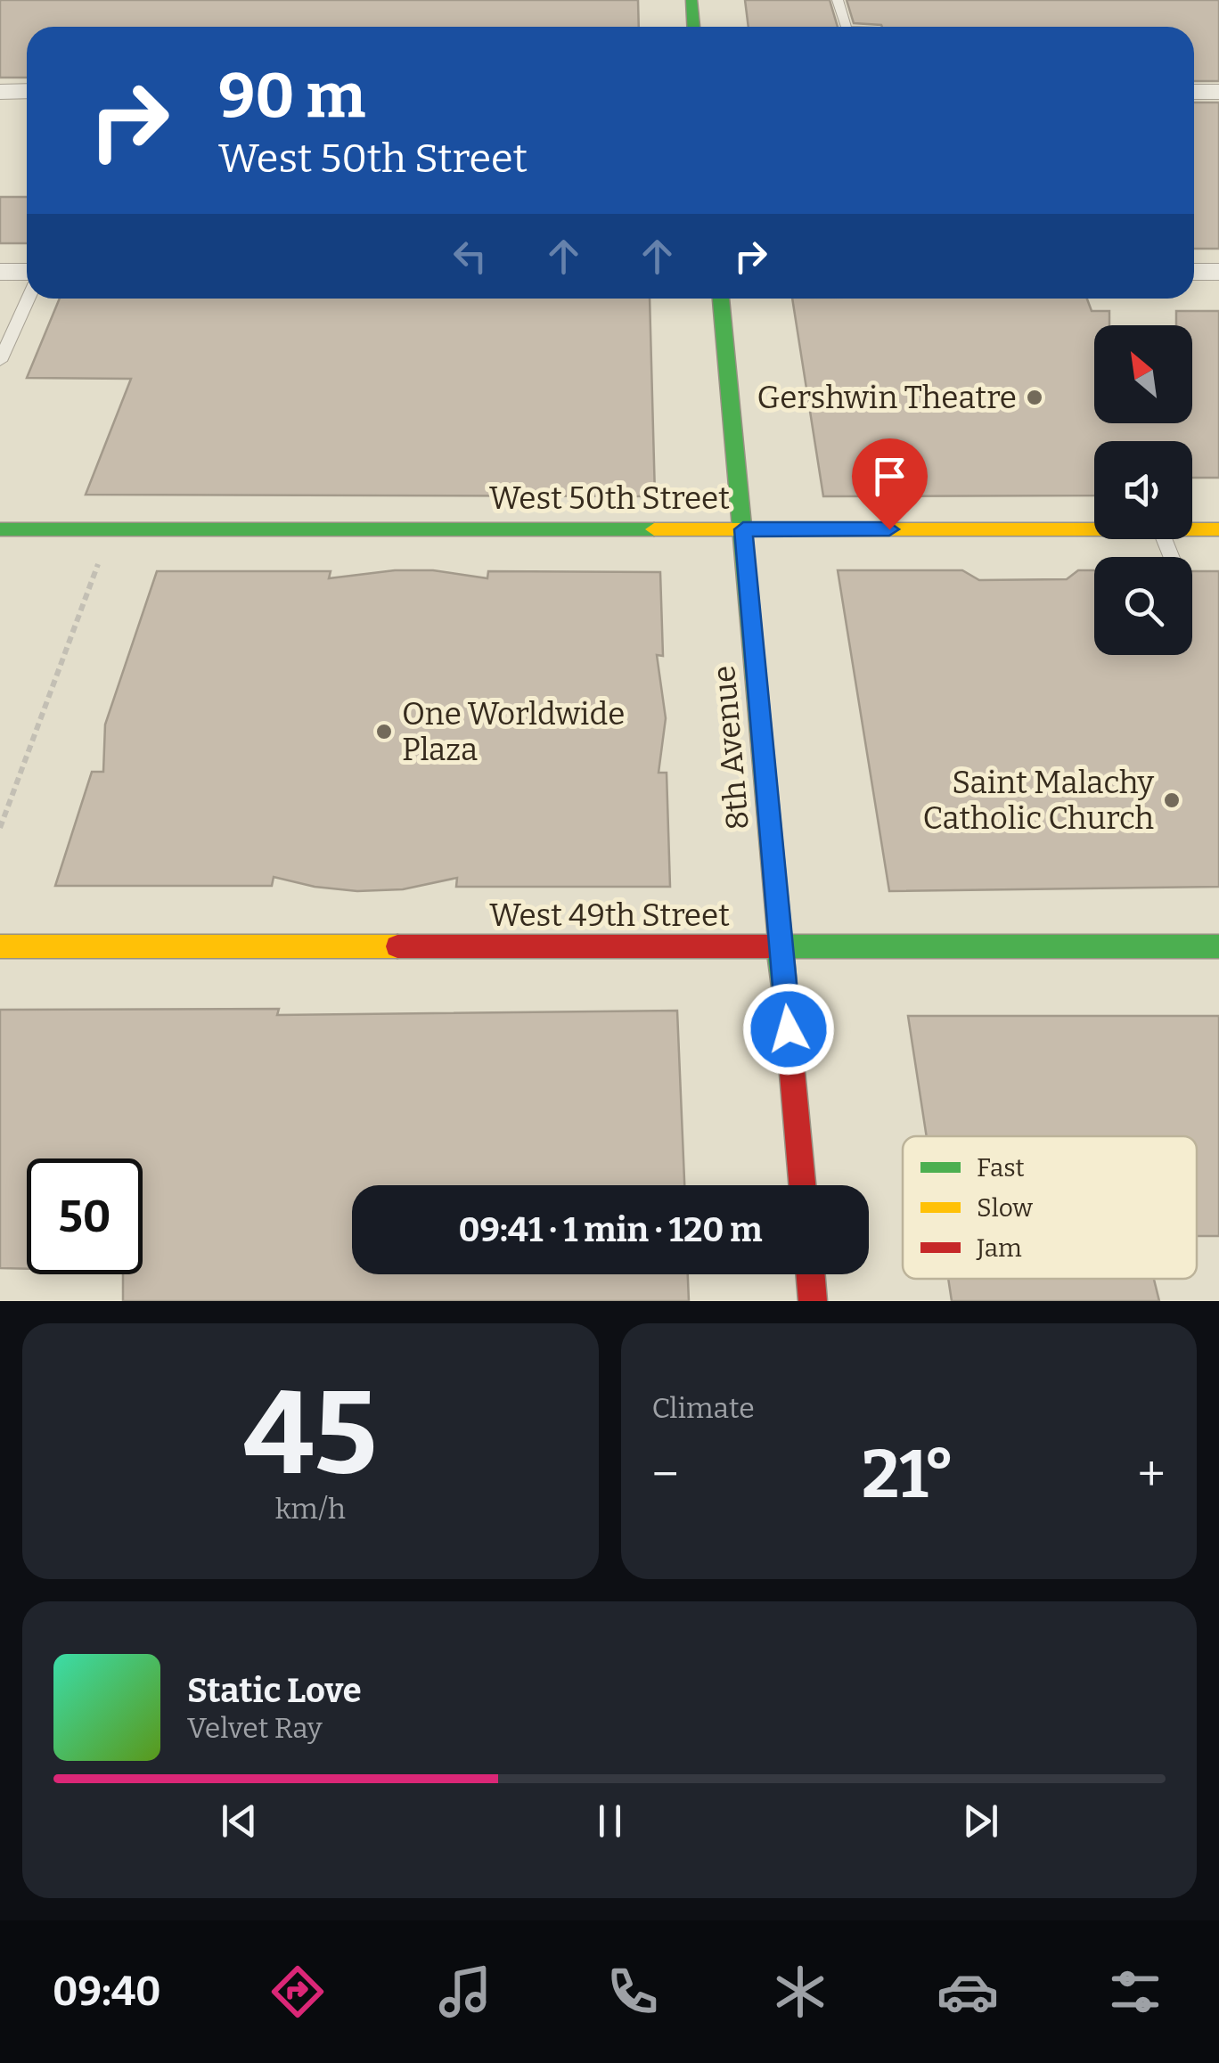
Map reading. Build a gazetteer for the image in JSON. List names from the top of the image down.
{
  "streets": {
    "main road": ["West 50th Street", "8th Avenue", "West 49th Street"]
  },
  "crossings": [
    ["West 50th Street", "8th Avenue"],
    ["8th Avenue", "West 49th Street"]
  ],
  "places": ["Gershwin Theatre", "One Worldwide Plaza", "Saint Malachy Catholic Church"],
  "legend": ["Fast", "Slow", "Jam"],
  "north": "top left",
  "page": {
    "turn": ["90 m", "West 50th Street"],
    "limit": "50",
    "trip": "09:41 · 1 min · 120 m",
    "tile": [
      ["45", "km/h"],
      "Climate"
    ],
    "heat": ["−", "21°", "+"],
    "song": ["Static Love", "Velvet Ray"],
    "tabs": "09:40"
  }
}
